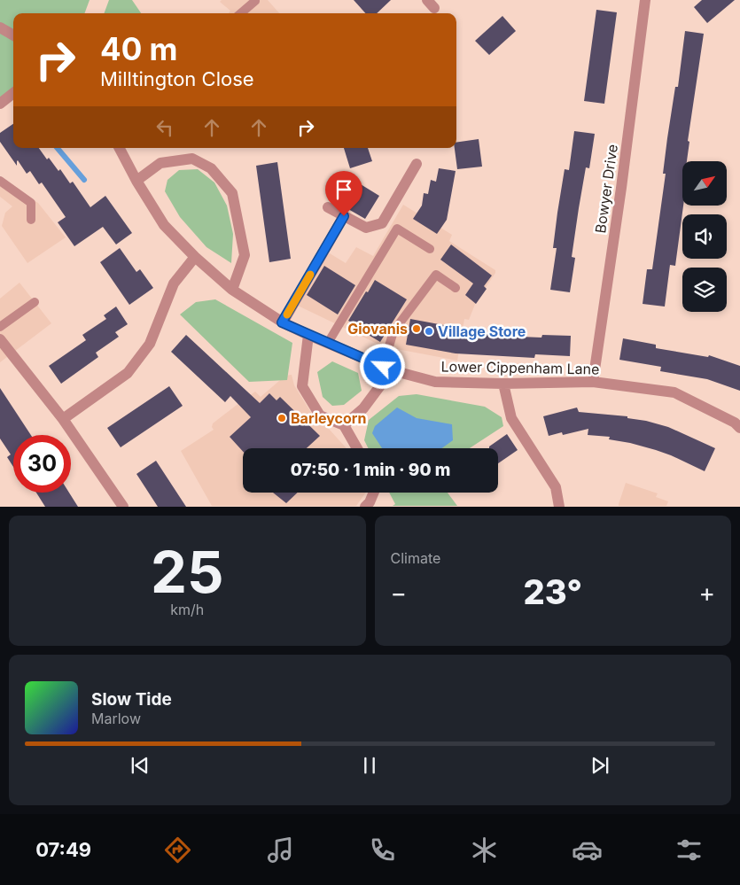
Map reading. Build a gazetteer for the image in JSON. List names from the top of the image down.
{
  "streets": {
    "street": ["Bowyer Drive", "Lower Cippenham Lane"]
  },
  "crossings": [
    ["Bowyer Drive", "Lower Cippenham Lane"]
  ],
  "places": ["Giovanis", "Village Store", "Barleycorn"],
  "north": "top right",
  "page": {
    "turn": ["40 m", "Milltington Close"],
    "limit": "30",
    "trip": "07:50 · 1 min · 90 m",
    "tile": [
      ["25", "km/h"],
      "Climate"
    ],
    "heat": ["−", "23°", "+"],
    "song": ["Slow Tide", "Marlow"],
    "tabs": "07:49"
  }
}
